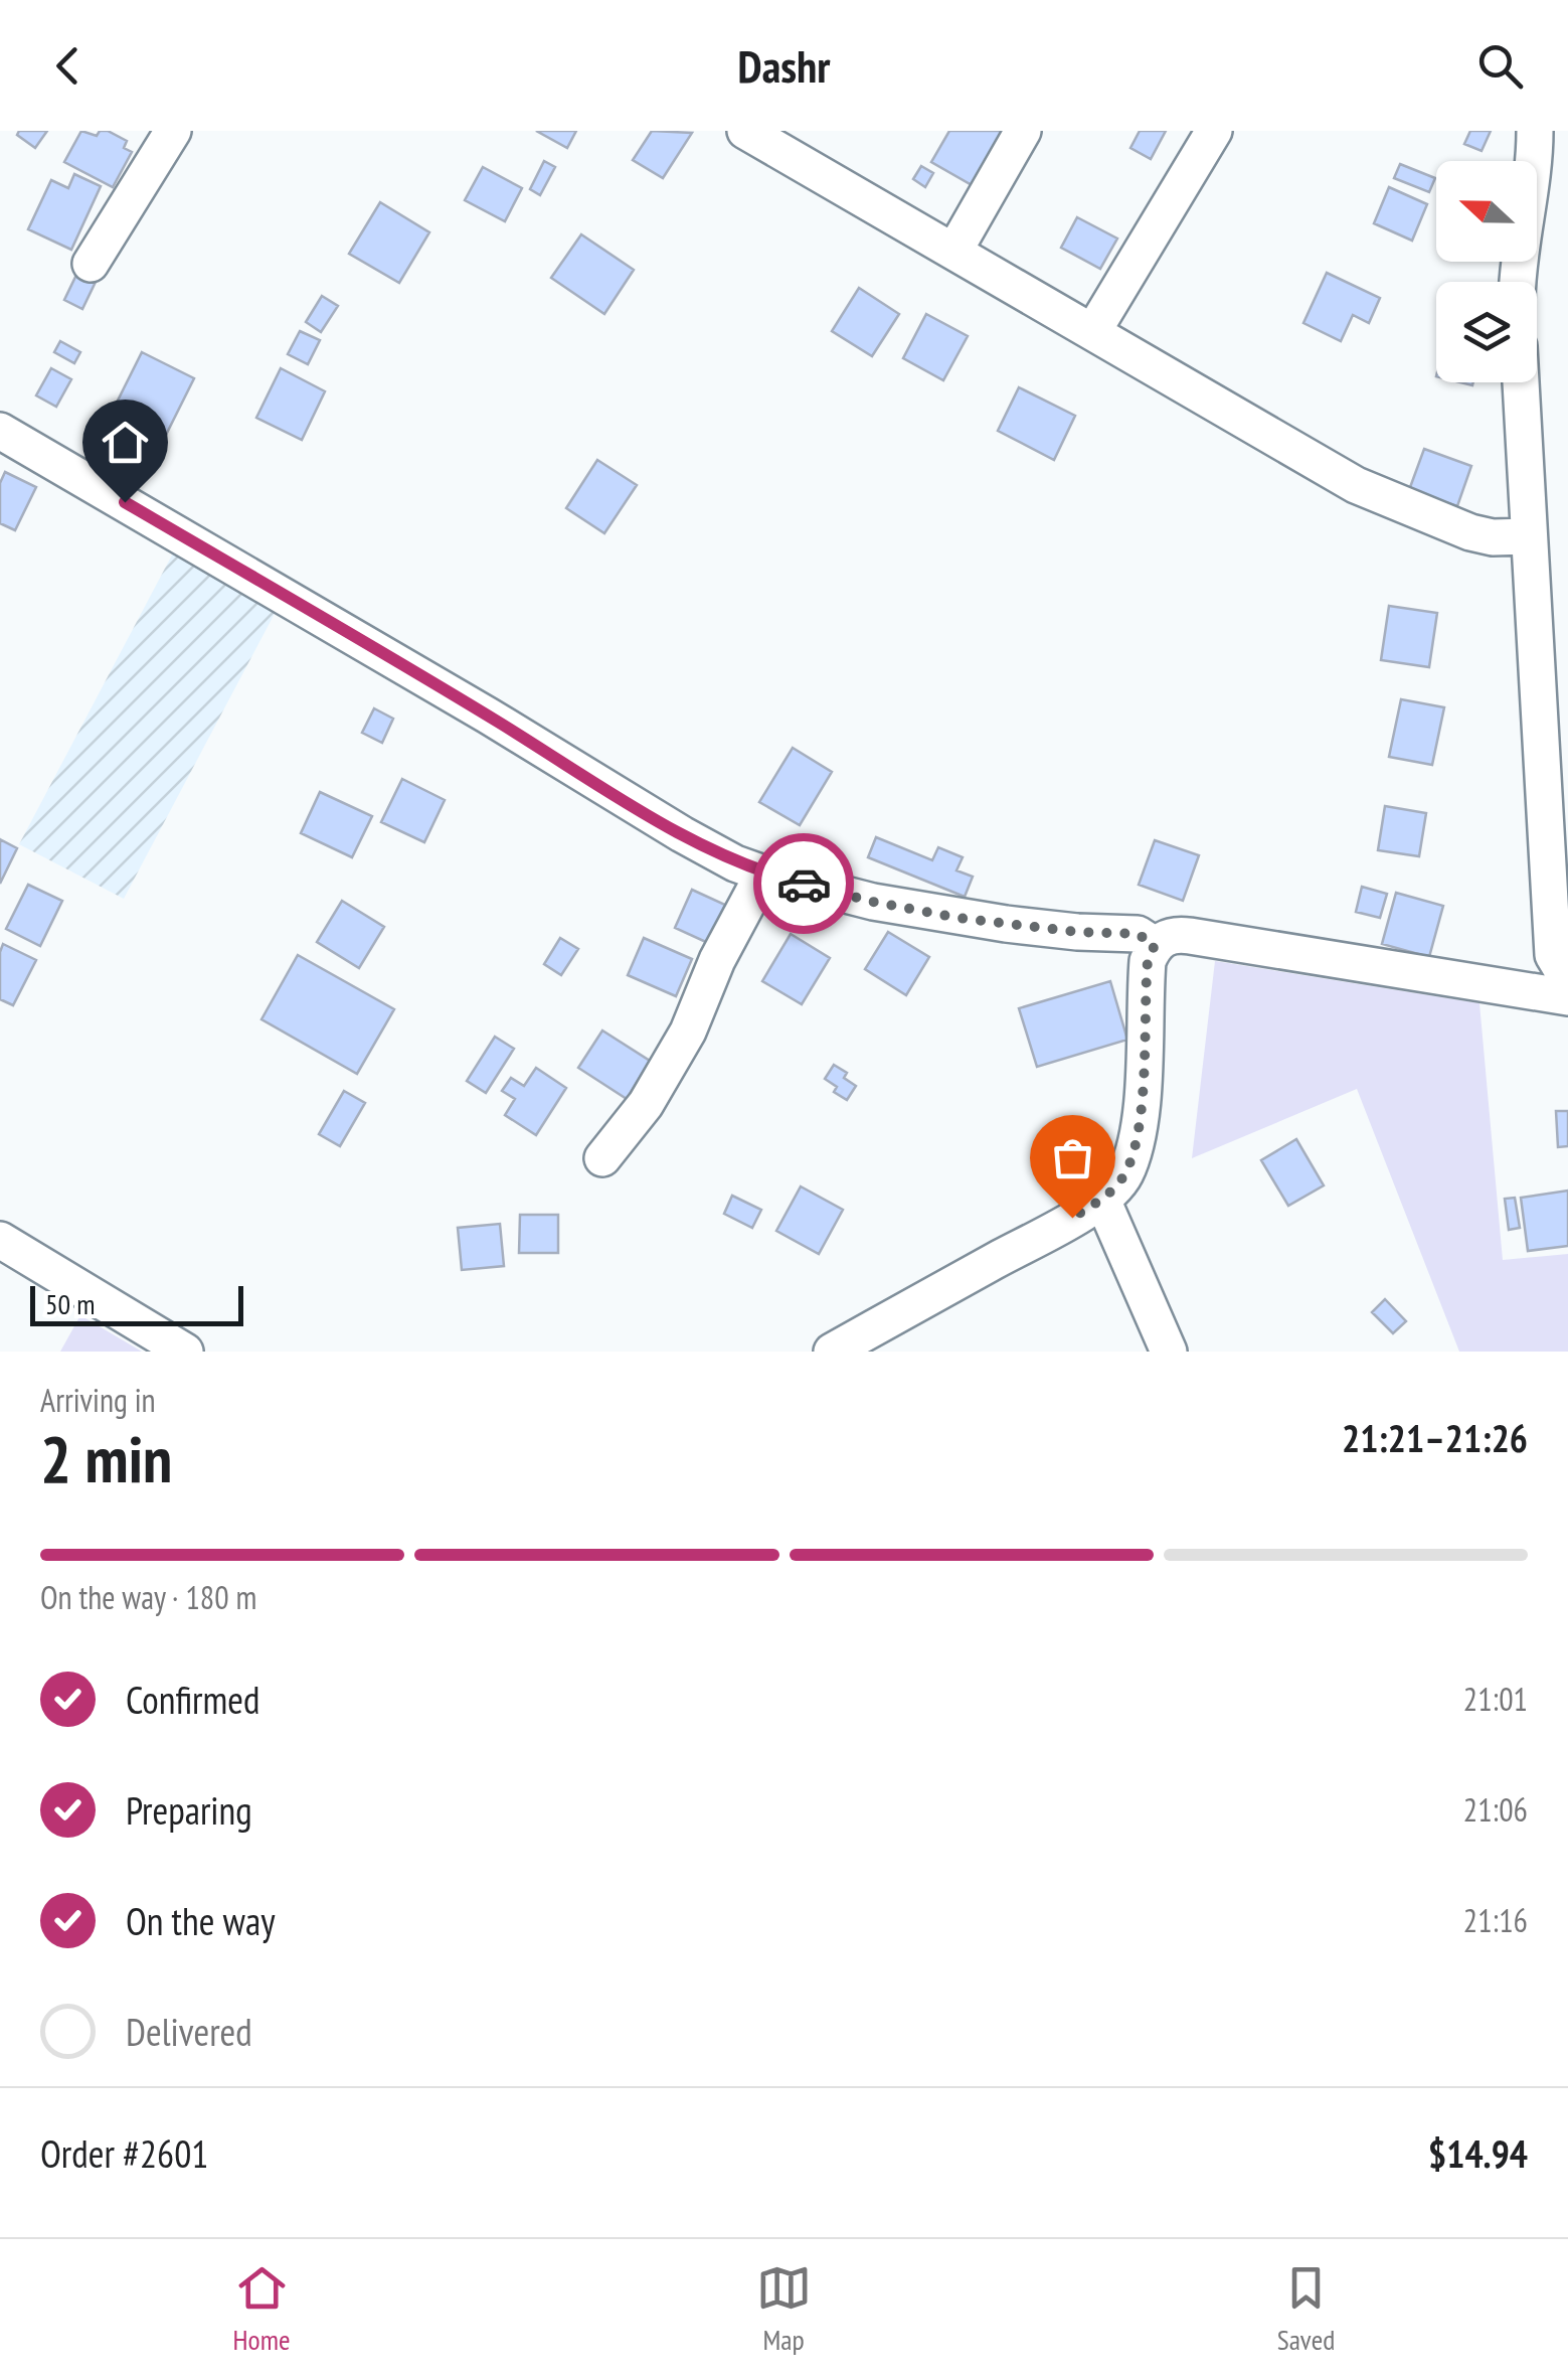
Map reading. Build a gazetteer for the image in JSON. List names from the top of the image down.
{
  "scale_bar": "50 m",
  "north": "left",
  "page": {
    "header": "Dashr",
    "scale": "50 m",
    "heading": ["2 min", "Arriving in", "21:21–21:26"],
    "panel": ["Order #2601", "$14.94"],
    "bar": "On the way · 180 m",
    "list": [
      ["Confirmed", "21:01"],
      ["Preparing", "21:06"],
      ["On the way", "21:16"],
      "Delivered"
    ],
    "tabs": ["Home", "Map", "Saved"]
  }
}
